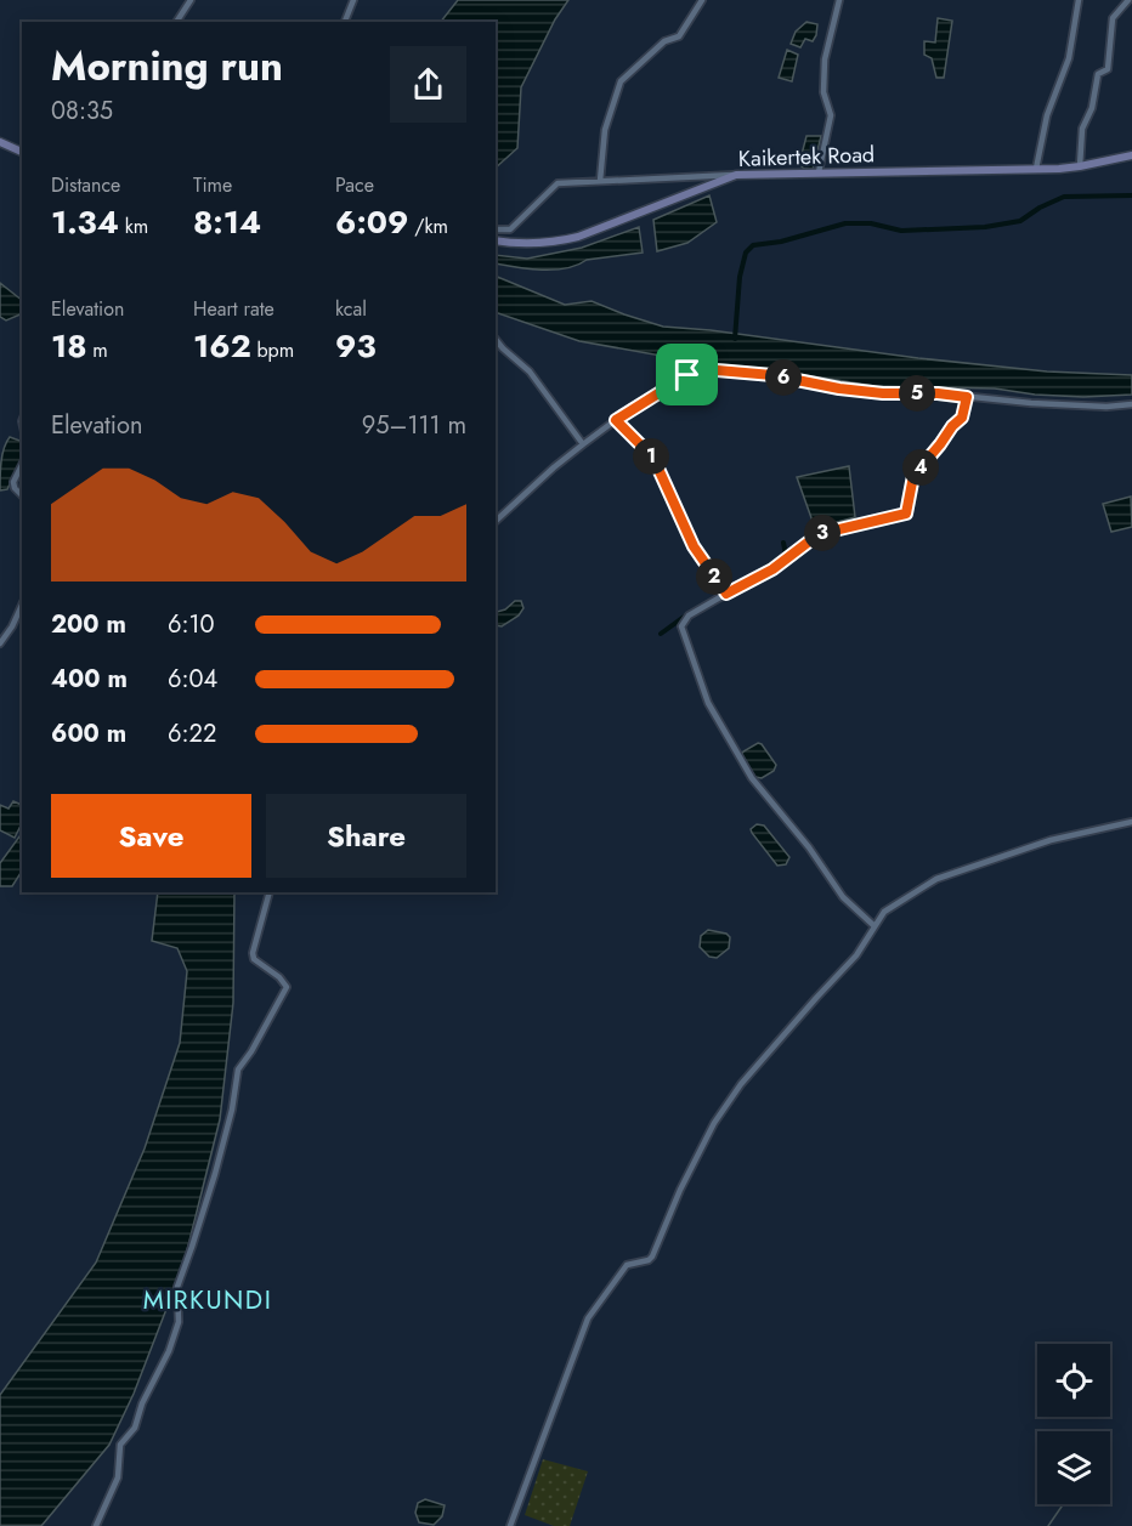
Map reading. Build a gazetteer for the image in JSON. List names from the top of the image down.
{
  "streets": {
    "main road": ["Kaikertek Road"]
  },
  "districts": ["MIRKUNDI"],
  "page": {
    "heading": ["Morning run", "08:35"],
    "stats": [
      ["Distance", "1.34 km"],
      ["Time", "8:14"],
      ["Pace", "6:09 /km"],
      ["Elevation", "18 m"],
      ["Heart rate", "162 bpm"],
      ["kcal", "93"]
    ],
    "pins": [
      "6",
      "5",
      "1",
      "4",
      "3",
      "2"
    ],
    "chart": ["Elevation", "95–111 m"],
    "list": [
      {
        "name": "200 m",
        "note": "6:10"
      },
      {
        "name": "400 m",
        "note": "6:04"
      },
      {
        "name": "600 m",
        "note": "6:22"
      }
    ],
    "buttons": ["Save", "Share"]
  }
}
